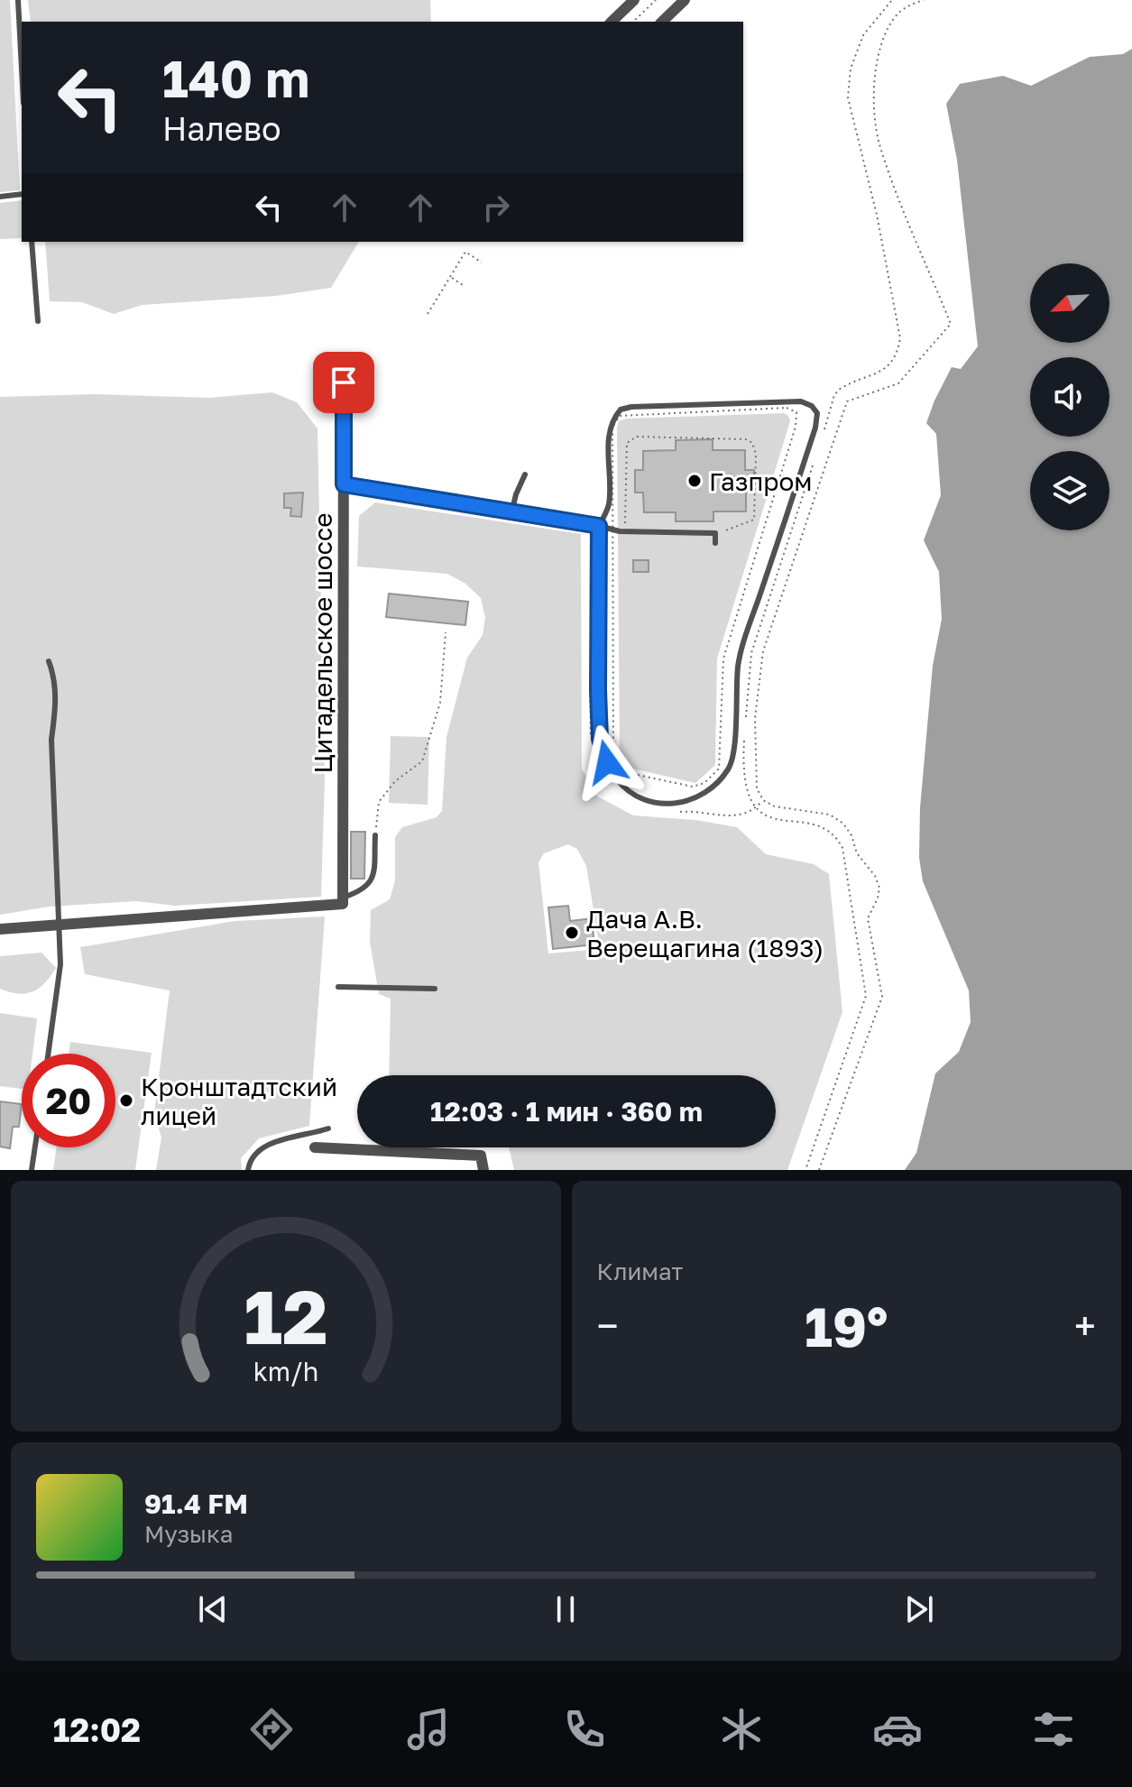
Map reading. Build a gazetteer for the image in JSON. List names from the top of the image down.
{
  "streets": {
    "street": ["Цитадельское шоссе"]
  },
  "places": ["Газпром", "Дача А.В. Верещагина (1893)", "Кронштадтский лицей"],
  "north": "bottom left",
  "page": {
    "turn": ["140 m", "Налево"],
    "limit": "20",
    "trip": "12:03 · 1 мин · 360 m",
    "tile": "Климат",
    "heat": ["−", "19°", "+"],
    "song": ["91.4 FM", "Музыка"],
    "tabs": "12:02",
    "gauge": ["12", "km/h"]
  }
}
